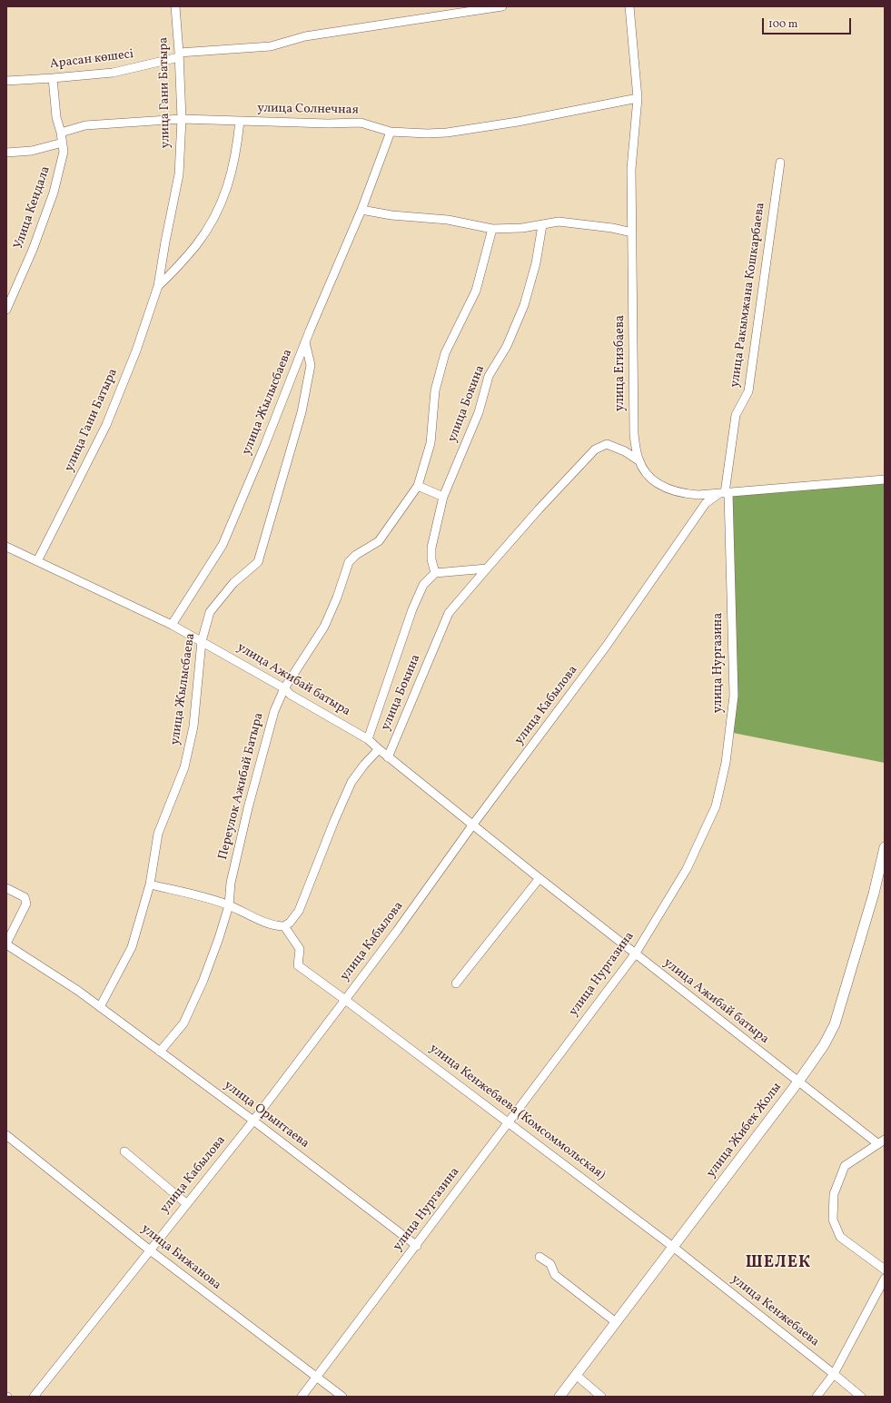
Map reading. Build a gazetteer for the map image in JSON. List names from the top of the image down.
{
  "streets": {
    "main road": ["улица Жибек Жолы"],
    "street": [
      "Арасан көшесі",
      "улица Гани Батыра",
      "улица Солнечная",
      "Улица Кендала",
      "улица Ракымжана Кошкарбаева",
      "улица Егизбаева",
      "улица Жылысбаева",
      "улица Бокина",
      "улица Нургазина",
      "улица Ажибай батыра",
      "улица Кабылова",
      "Переулок Ажибай Батыра",
      "улица Кенжебаева (Комсоммольская)",
      "улица Орынтаева",
      "улица Бижанова",
      "улица Кенжебаева"
    ]
  },
  "crossings": [
    ["Арасан көшесі", "улица Гани Батыра"],
    ["Арасан көшесі", "Улица Кендала"],
    ["улица Гани Батыра", "улица Солнечная"],
    ["улица Гани Батыра", "улица Ажибай батыра"],
    ["улица Солнечная", "Улица Кендала"],
    ["улица Солнечная", "улица Егизбаева"],
    ["улица Солнечная", "улица Жылысбаева"],
    ["улица Ракымжана Кошкарбаева", "улица Егизбаева"],
    ["улица Ракымжана Кошкарбаева", "улица Нургазина"],
    ["улица Ракымжана Кошкарбаева", "улица Кабылова"],
    ["улица Егизбаева", "улица Бокина"],
    ["улица Егизбаева", "улица Нургазина"],
    ["улица Егизбаева", "улица Кабылова"],
    ["улица Жылысбаева", "улица Ажибай батыра"],
    ["улица Жылысбаева", "улица Орынтаева"],
    ["улица Бокина", "улица Ажибай батыра"],
    ["улица Нургазина", "улица Ажибай батыра"],
    ["улица Нургазина", "улица Кабылова"],
    ["улица Нургазина", "улица Кенжебаева (Комсоммольская)"],
    ["улица Нургазина", "улица Орынтаева"],
    ["улица Нургазина", "улица Бижанова"],
    ["улица Ажибай батыра", "улица Кабылова"],
    ["улица Ажибай батыра", "Переулок Ажибай Батыра"],
    ["улица Ажибай батыра", "улица Жибек Жолы"],
    ["улица Кабылова", "улица Кенжебаева (Комсоммольская)"],
    ["улица Кабылова", "улица Орынтаева"],
    ["улица Кабылова", "улица Бижанова"],
    ["Переулок Ажибай Батыра", "улица Орынтаева"],
    ["улица Кенжебаева (Комсоммольская)", "улица Жибек Жолы"],
    ["улица Кенжебаева (Комсоммольская)", "улица Кенжебаева"],
    ["улица Жибек Жолы", "улица Кенжебаева"]
  ],
  "districts": ["ШЕЛЕК"],
  "scale_bar": "100 m"
}
